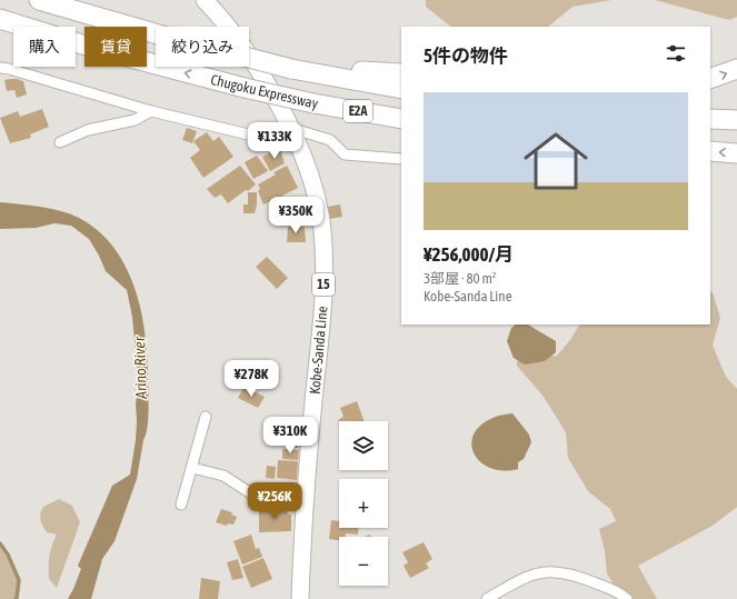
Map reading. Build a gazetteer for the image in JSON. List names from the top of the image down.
{
  "streets": {
    "highway": ["Chugoku Expressway", "E2A"],
    "main road": ["15", "Kobe-Sanda Line"]
  },
  "water": ["Arino River"],
  "page": {
    "chip": ["購入", "賃貸", "絞り込み"],
    "heading": "5件の物件",
    "list": [
      {
        "name": "¥256,000/月",
        "note": "3部屋 · 80 m² · Kobe-Sanda Line"
      }
    ],
    "price": [
      "¥133K",
      "¥350K",
      "¥278K",
      "¥310K",
      "¥256K"
    ],
    "map_buttons": ["+", "−"]
  }
}
